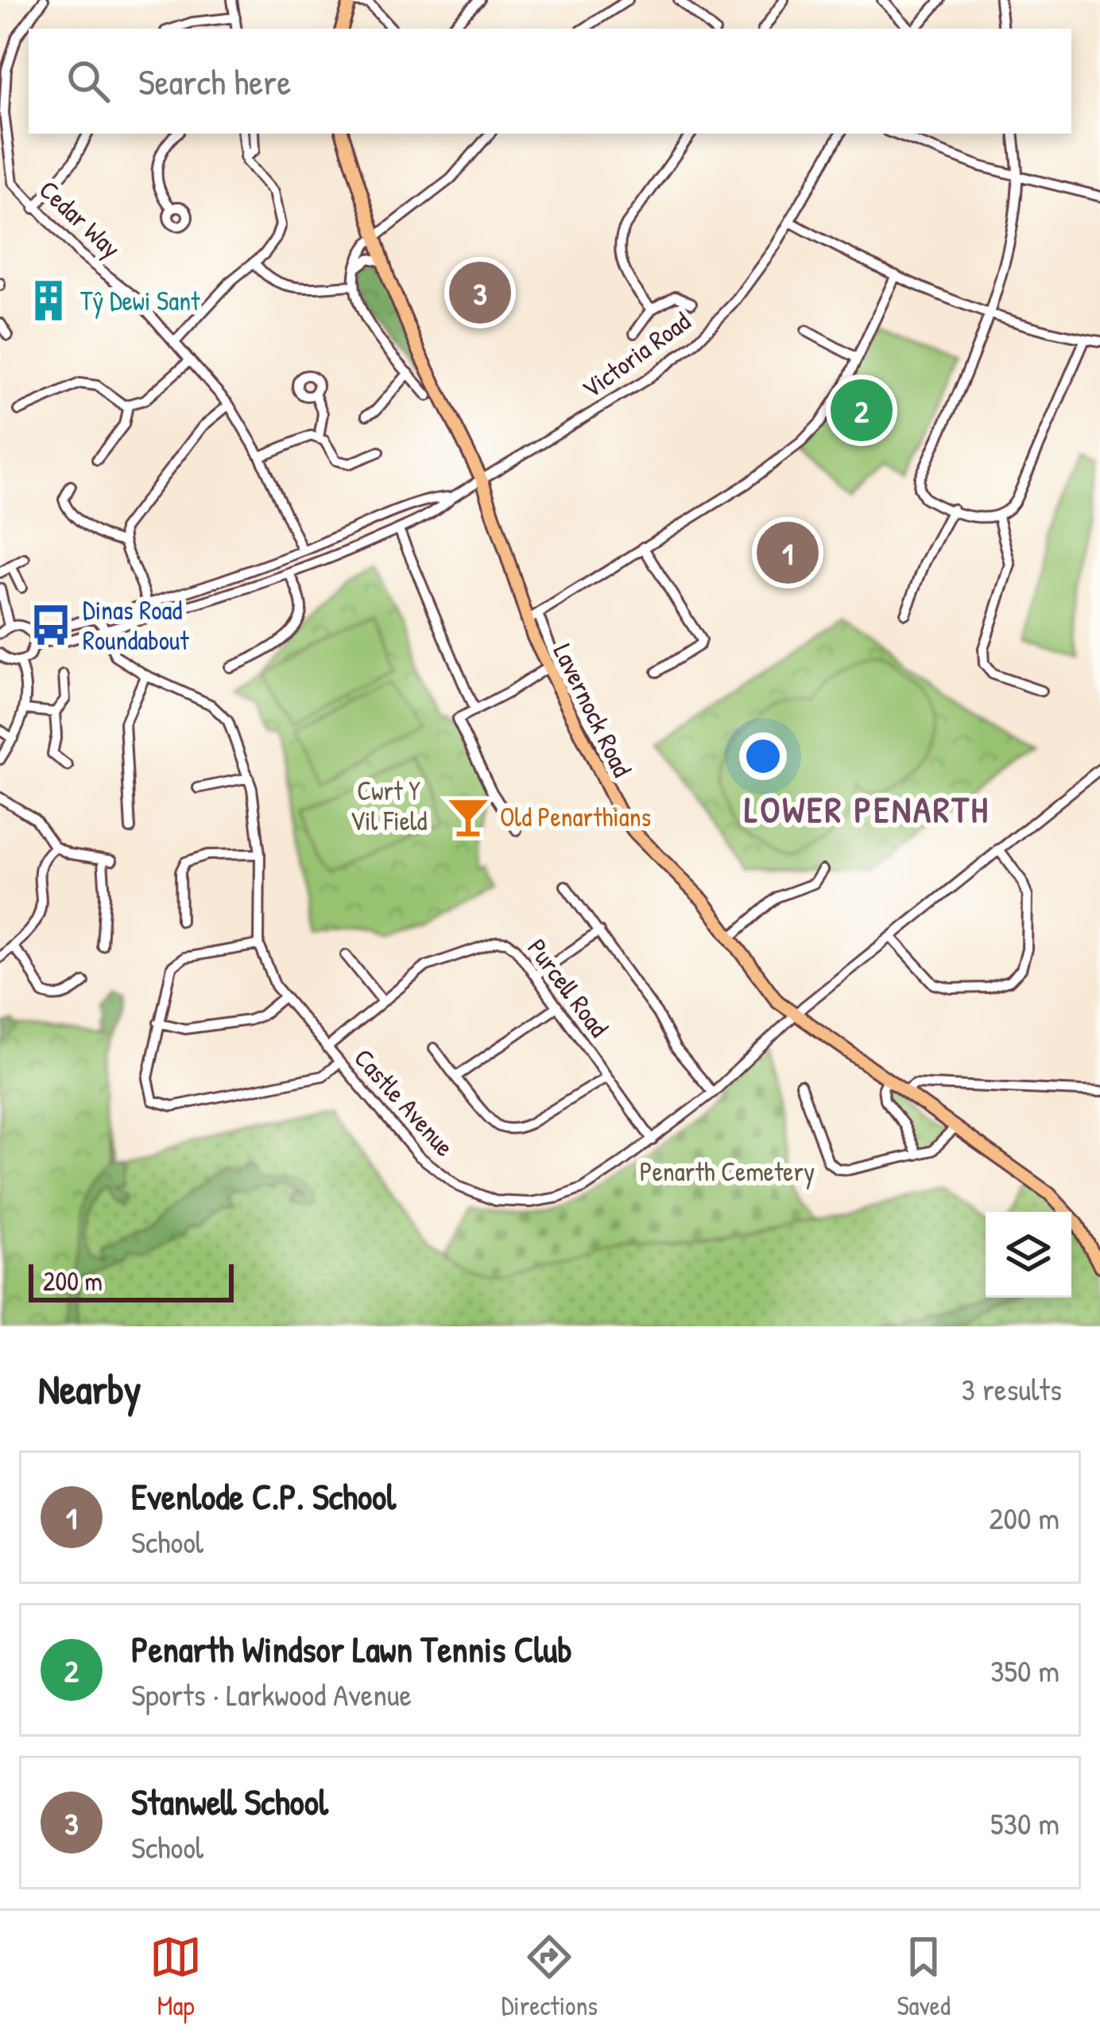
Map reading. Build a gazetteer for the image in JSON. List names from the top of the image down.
{
  "streets": {
    "main road": ["Lavernock Road"],
    "street": [
      "Cedar Way",
      "Victoria Road",
      "Purcell Road",
      "Castle Avenue"
    ]
  },
  "crossings": [
    ["Victoria Road", "Lavernock Road"],
    ["Lavernock Road", "Castle Avenue"],
    ["Purcell Road", "Castle Avenue"]
  ],
  "districts": ["LOWER PENARTH"],
  "parks": ["Cwrt Y Vil Field", "Penarth Cemetery"],
  "places": {
    "building": ["Tŷ Dewi Sant"],
    "bus stop": ["Dinas Road Roundabout"],
    "bar": ["Old Penarthians"]
  },
  "scale_bar": "200 m",
  "page": {
    "search": "Search here",
    "pins": ["3", "2", "1"],
    "scale": "200 m",
    "heading": ["Nearby", "3 results"],
    "list": [
      {
        "mark": "1",
        "name": "Evenlode C.P. School",
        "note": "School",
        "value": "200 m"
      },
      {
        "mark": "2",
        "name": "Penarth Windsor Lawn Tennis Club",
        "note": "Sports · Larkwood Avenue",
        "value": "350 m"
      },
      {
        "mark": "3",
        "name": "Stanwell School",
        "note": "School",
        "value": "530 m"
      }
    ],
    "nav": ["Map", "Directions", "Saved"]
  }
}
